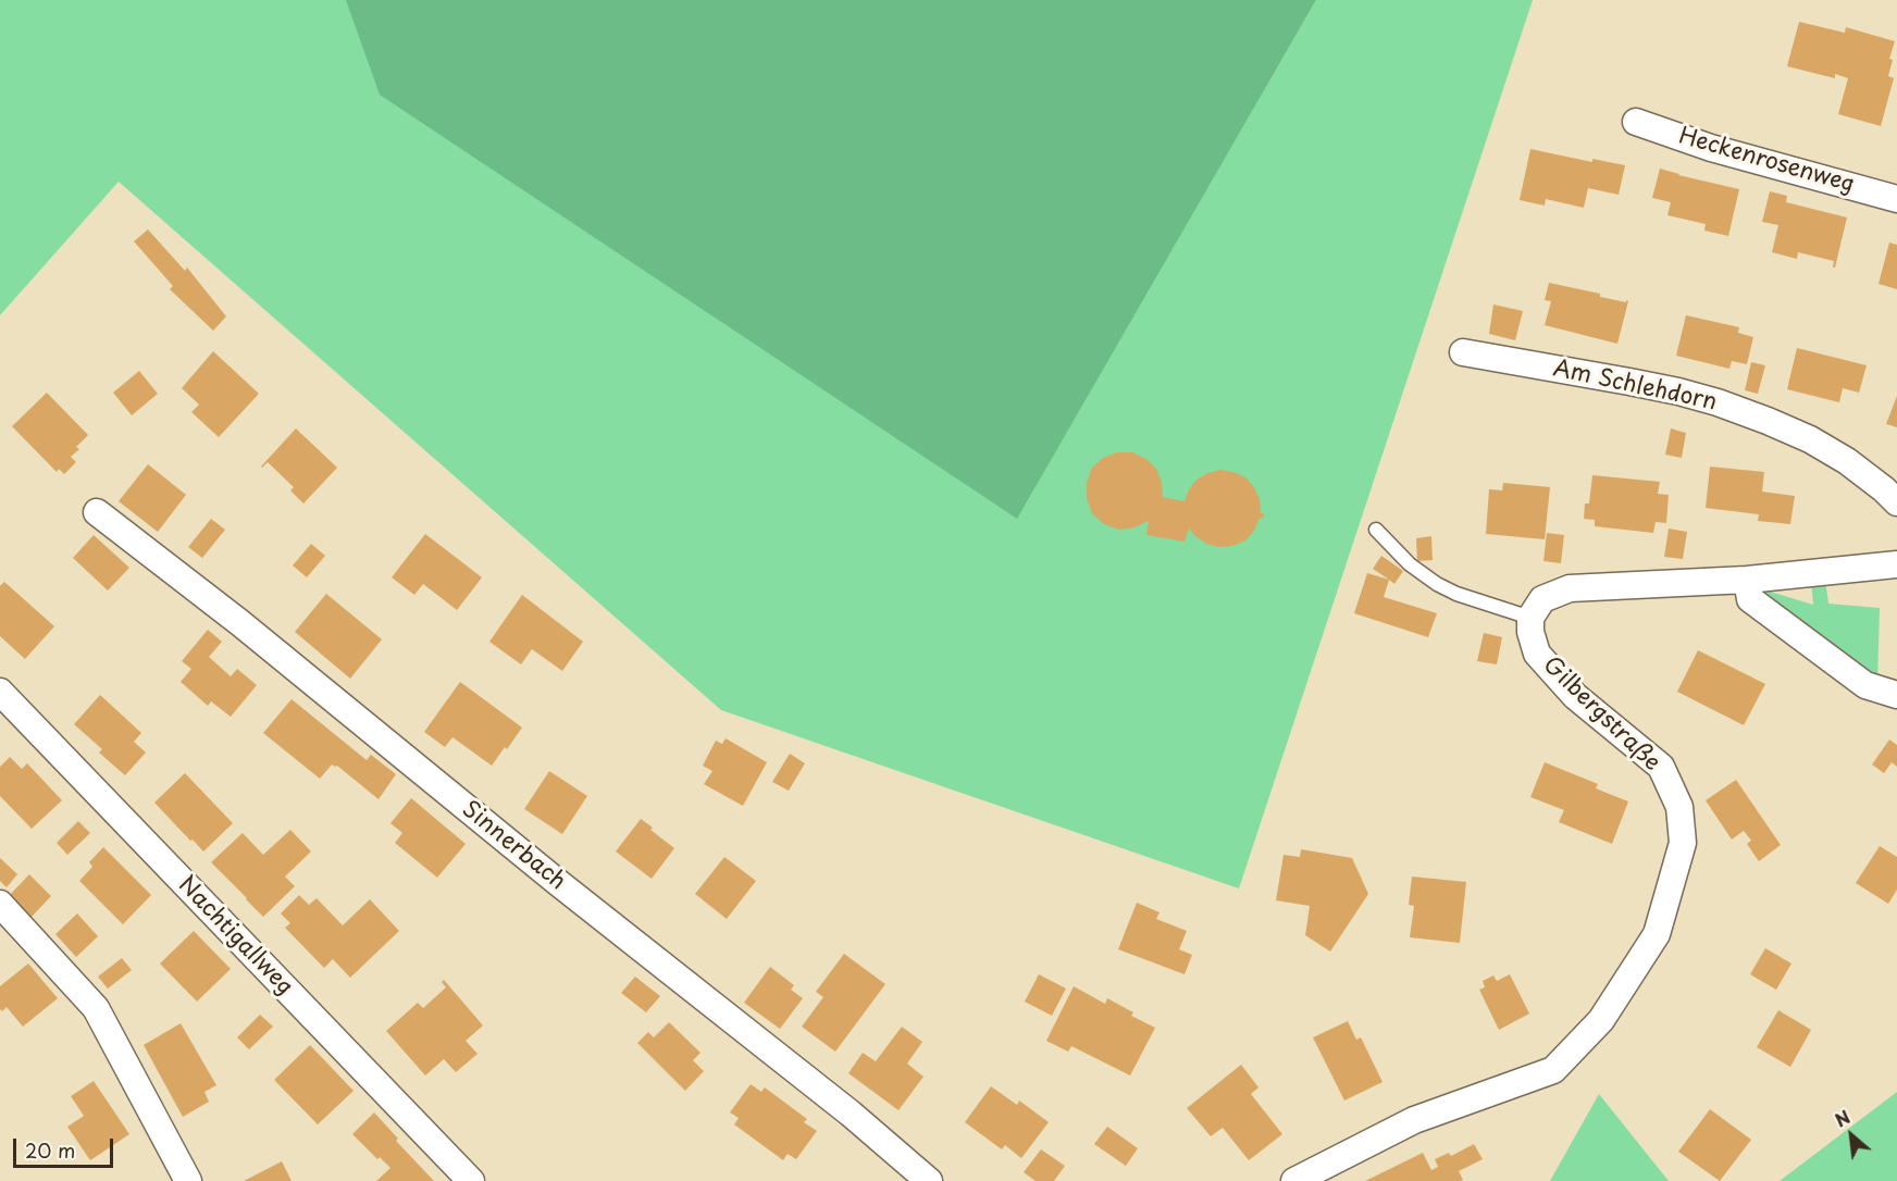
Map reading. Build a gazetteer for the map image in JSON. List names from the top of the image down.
{
  "streets": {
    "street": [
      "Heckenrosenweg",
      "Am Schlehdorn",
      "Gilbergstraße",
      "Sinnerbach",
      "Nachtigallweg"
    ]
  },
  "scale_bar": "20 m",
  "north": "top left"
}
